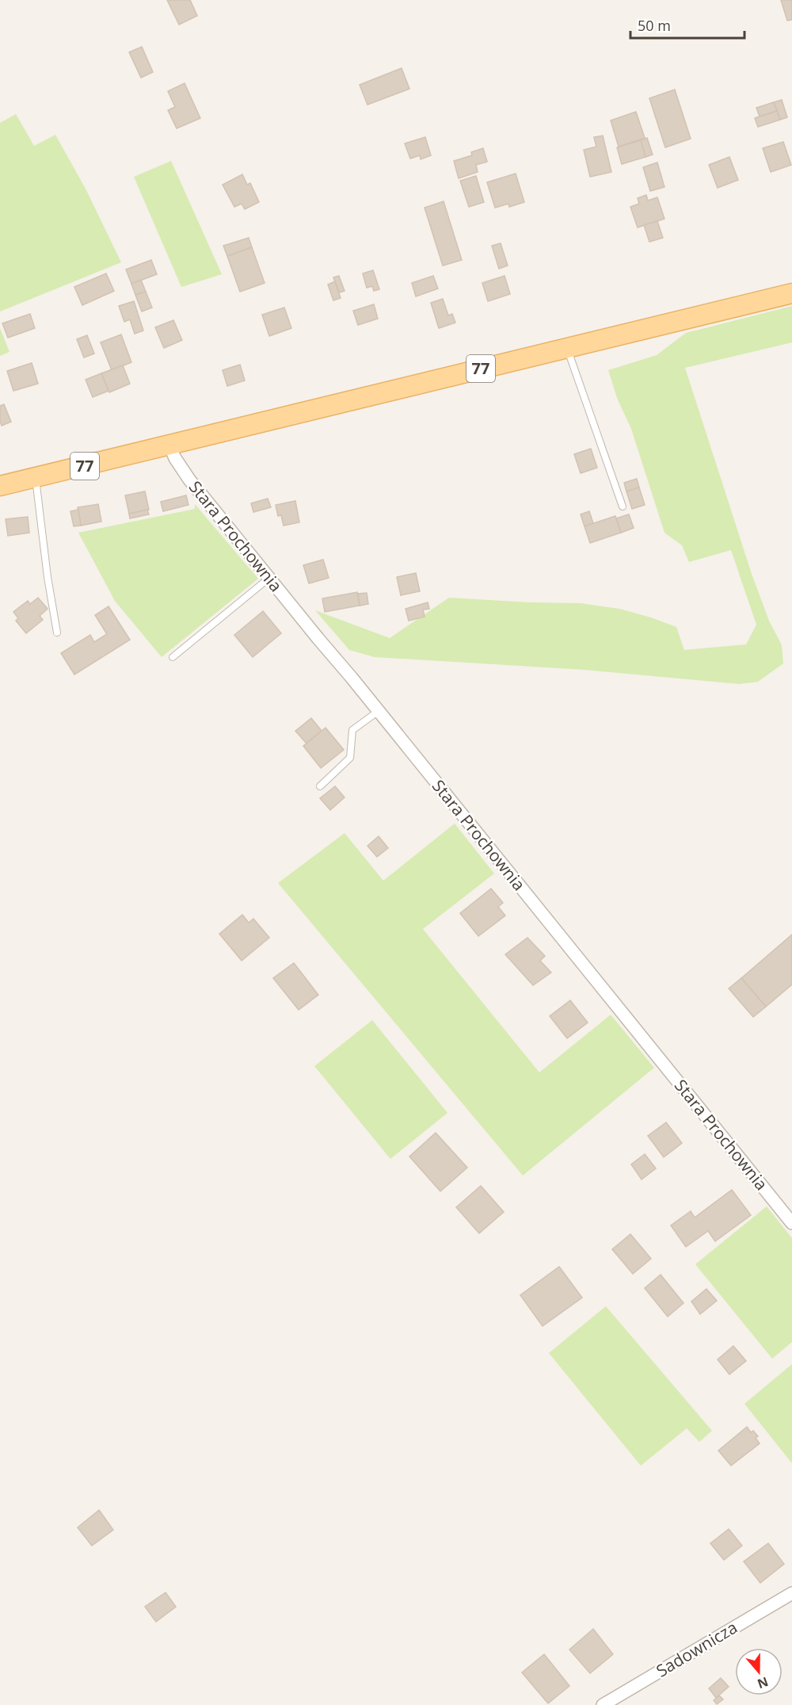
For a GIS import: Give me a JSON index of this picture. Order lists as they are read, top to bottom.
{
  "streets": {
    "main road": ["77"],
    "street": ["Stara Prochownia", "Sadownicza"]
  },
  "crossings": [
    ["77", "Stara Prochownia"]
  ],
  "scale_bar": "50 m",
  "north": "bottom"
}
